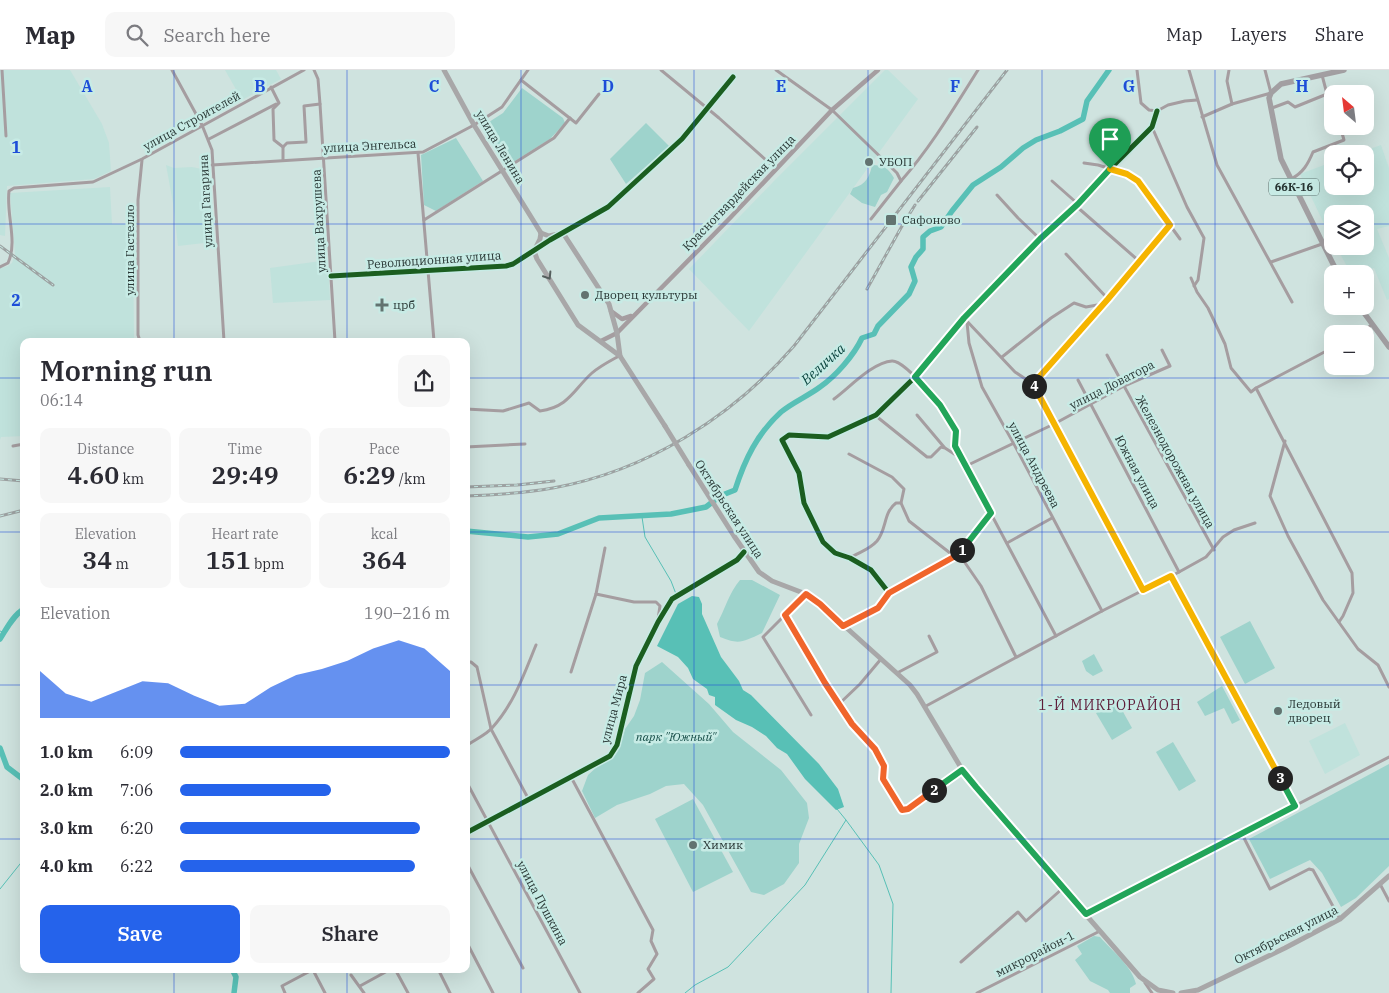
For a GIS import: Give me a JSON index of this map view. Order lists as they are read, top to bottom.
{
  "streets": {
    "main road": ["улица Ленина", "66К-16", "Октябрьская улица"],
    "street": [
      "улица Строителей",
      "улица Энгельса",
      "Красногвардейская улица",
      "улица Гагарина",
      "улица Вахрушева",
      "улица Гастелло",
      "Революционная улица",
      "улица Доватора",
      "Железнодорожная улица",
      "улица Андреева",
      "Южная улица",
      "улица Мира",
      "улица Пушкина",
      "микрорайон-1"
    ]
  },
  "crossings": [
    ["улица Строителей", "улица Гагарина"],
    ["улица Строителей", "улица Гастелло"],
    ["улица Энгельса", "улица Ленина"],
    ["улица Энгельса", "улица Гагарина"],
    ["улица Энгельса", "улица Вахрушева"],
    ["Красногвардейская улица", "Октябрьская улица"],
    ["улица Вахрушева", "Революционная улица"],
    ["Революционная улица", "Октябрьская улица"],
    ["улица Доватора", "Железнодорожная улица"],
    ["улица Доватора", "улица Андреева"],
    ["улица Доватора", "Южная улица"],
    ["Октябрьская улица", "улица Мира"],
    ["Октябрьская улица", "микрорайон-1"],
    ["улица Мира", "улица Пушкина"]
  ],
  "districts": ["1-Й МИКРОРАЙОН"],
  "water": ["Величка"],
  "parks": ["парк \"Южный\""],
  "places": {
    "other": [
      "УБОП",
      "Дворец культуры",
      "Ледовый дворец",
      "Химик"
    ],
    "transit": ["Сафоново"],
    "health": ["црб"]
  },
  "north": "top left",
  "page": {
    "header": "Map",
    "search": "Search here",
    "nav": ["Map", "Layers", "Share"],
    "map_buttons": ["+", "−"],
    "heading": ["Morning run", "06:14"],
    "pins": [
      "4",
      "1",
      "3",
      "2"
    ],
    "stats": [
      ["Distance", "4.60 km"],
      ["Time", "29:49"],
      ["Pace", "6:29 /km"],
      ["Elevation", "34 m"],
      ["Heart rate", "151 bpm"],
      ["kcal", "364"]
    ],
    "chart": ["Elevation", "190–216 m"],
    "list": [
      {
        "name": "1.0 km",
        "note": "6:09"
      },
      {
        "name": "2.0 km",
        "note": "7:06"
      },
      {
        "name": "3.0 km",
        "note": "6:20"
      },
      {
        "name": "4.0 km",
        "note": "6:22"
      }
    ],
    "buttons": ["Save", "Share"]
  },
  "grid": {
    "columns": [
      "A",
      "B",
      "C",
      "D",
      "E",
      "F",
      "G",
      "H"
    ],
    "rows": ["1", "2"]
  }
}
